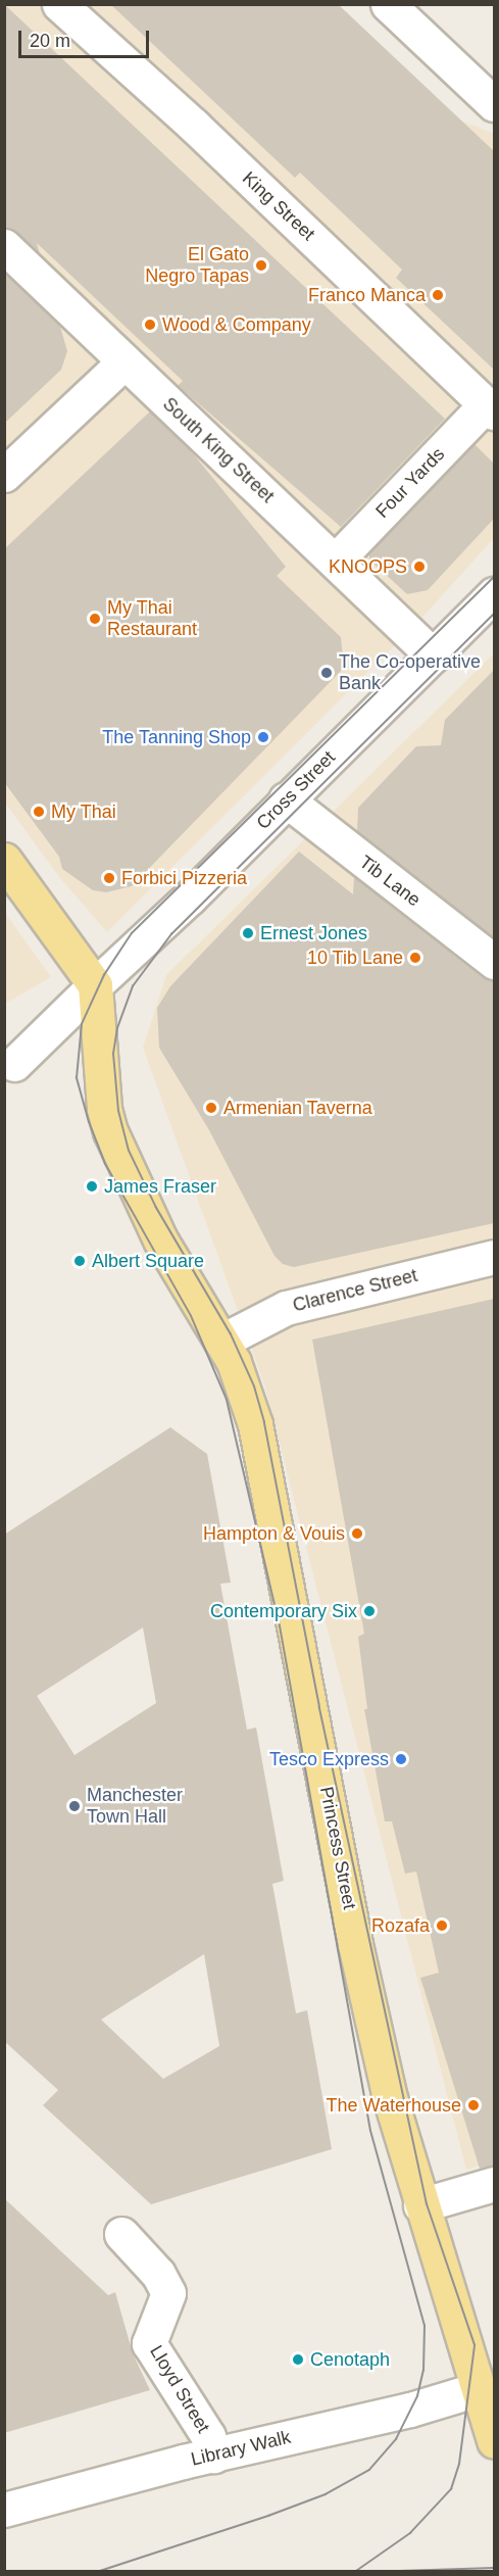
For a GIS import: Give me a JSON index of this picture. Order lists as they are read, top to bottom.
{
  "streets": {
    "main road": ["Princess Street"],
    "street": [
      "King Street",
      "South King Street",
      "Four Yards",
      "Cross Street",
      "Tib Lane",
      "Clarence Street",
      "Lloyd Street",
      "Library Walk"
    ]
  },
  "crossings": [
    ["King Street", "Four Yards"],
    ["South King Street", "Four Yards"],
    ["South King Street", "Cross Street"],
    ["Cross Street", "Tib Lane"],
    ["Cross Street", "Princess Street"],
    ["Clarence Street", "Princess Street"],
    ["Princess Street", "Library Walk"],
    ["Lloyd Street", "Library Walk"]
  ],
  "places": [
    "El Gato Negro Tapas",
    "Franco Manca",
    "Wood & Company",
    "KNOOPS",
    "My Thai Restaurant",
    "The Co-operative Bank",
    "The Tanning Shop",
    "My Thai",
    "Forbici Pizzeria",
    "Ernest Jones",
    "10 Tib Lane",
    "Armenian Taverna",
    "James Fraser",
    "Albert Square",
    "Hampton & Vouis",
    "Contemporary Six",
    "Tesco Express",
    "Manchester Town Hall",
    "Rozafa",
    "The Waterhouse",
    "Cenotaph"
  ],
  "scale_bar": "20 m"
}
